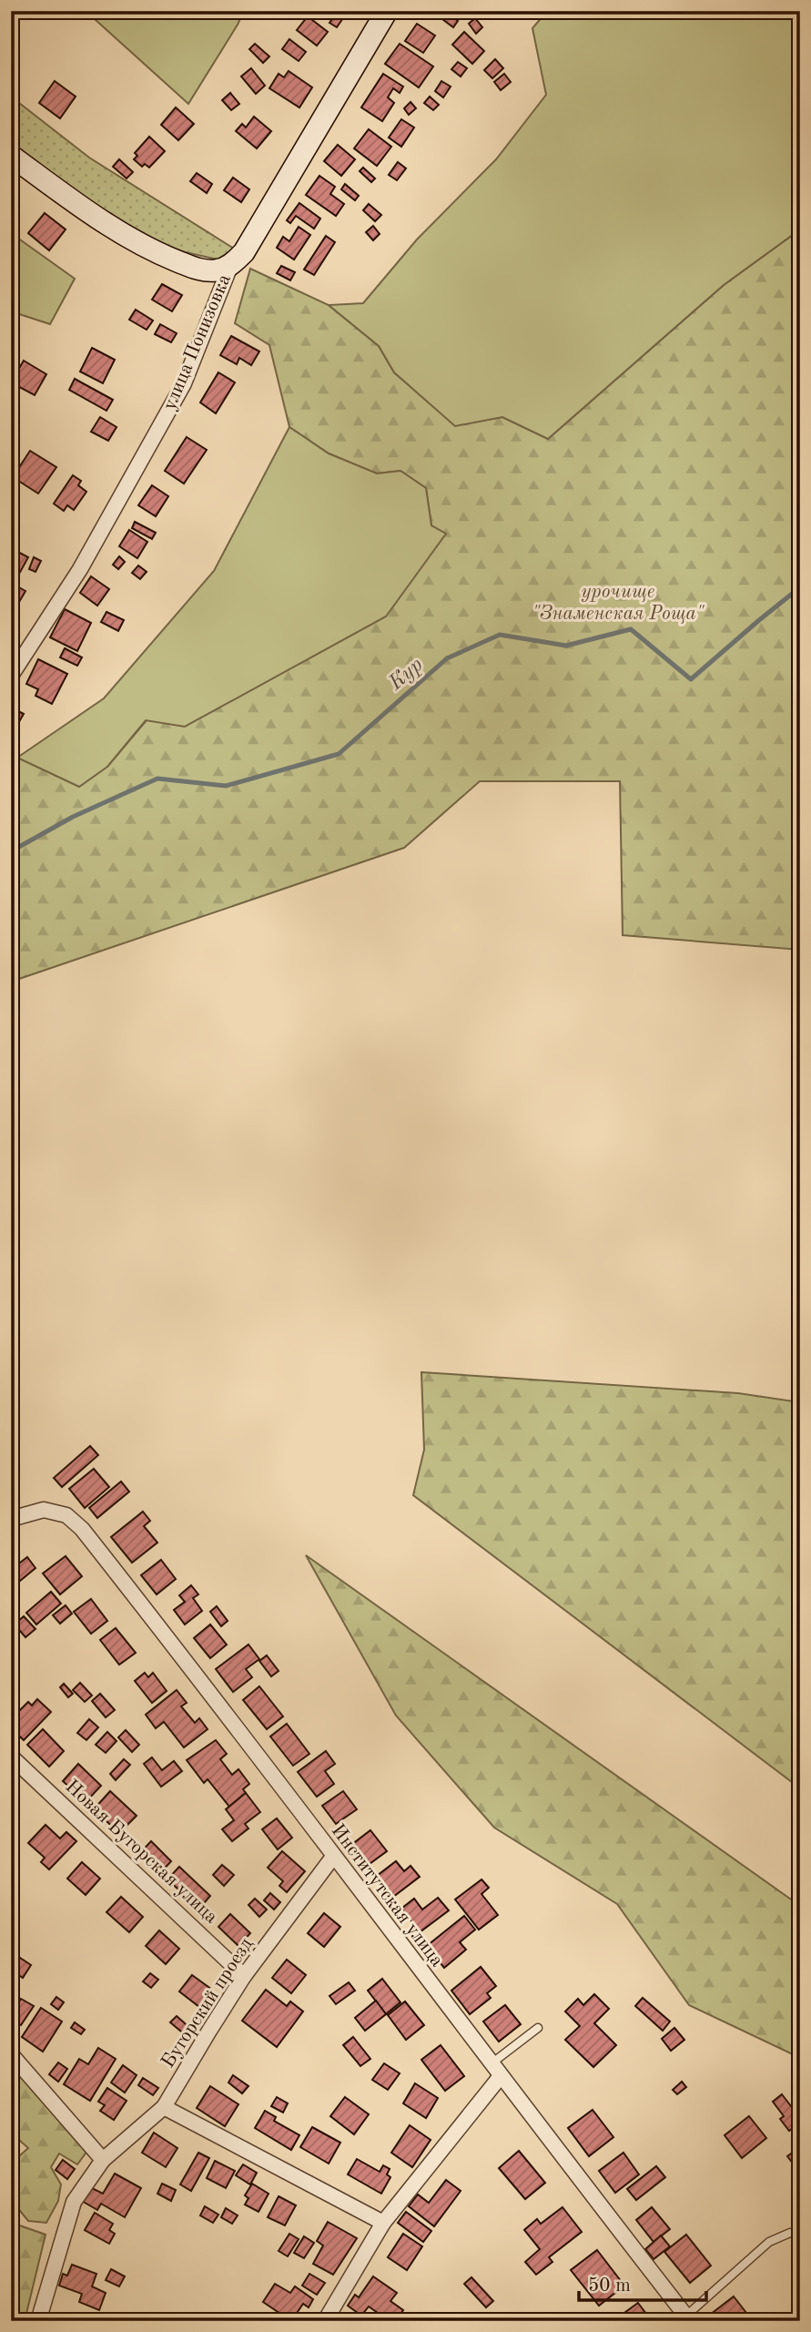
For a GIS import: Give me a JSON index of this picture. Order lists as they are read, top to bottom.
{
  "streets": {
    "main road": ["улица Понизовка"],
    "street": ["Новая Бугорская улица", "Институтская улица", "Бугорский проезд"]
  },
  "crossings": [
    ["Новая Бугорская улица", "Бугорский проезд"],
    ["Институтская улица", "Бугорский проезд"]
  ],
  "water": ["Кур"],
  "parks": ["урочище \"Знаменская Роща\""],
  "scale_bar": "50 m"
}
